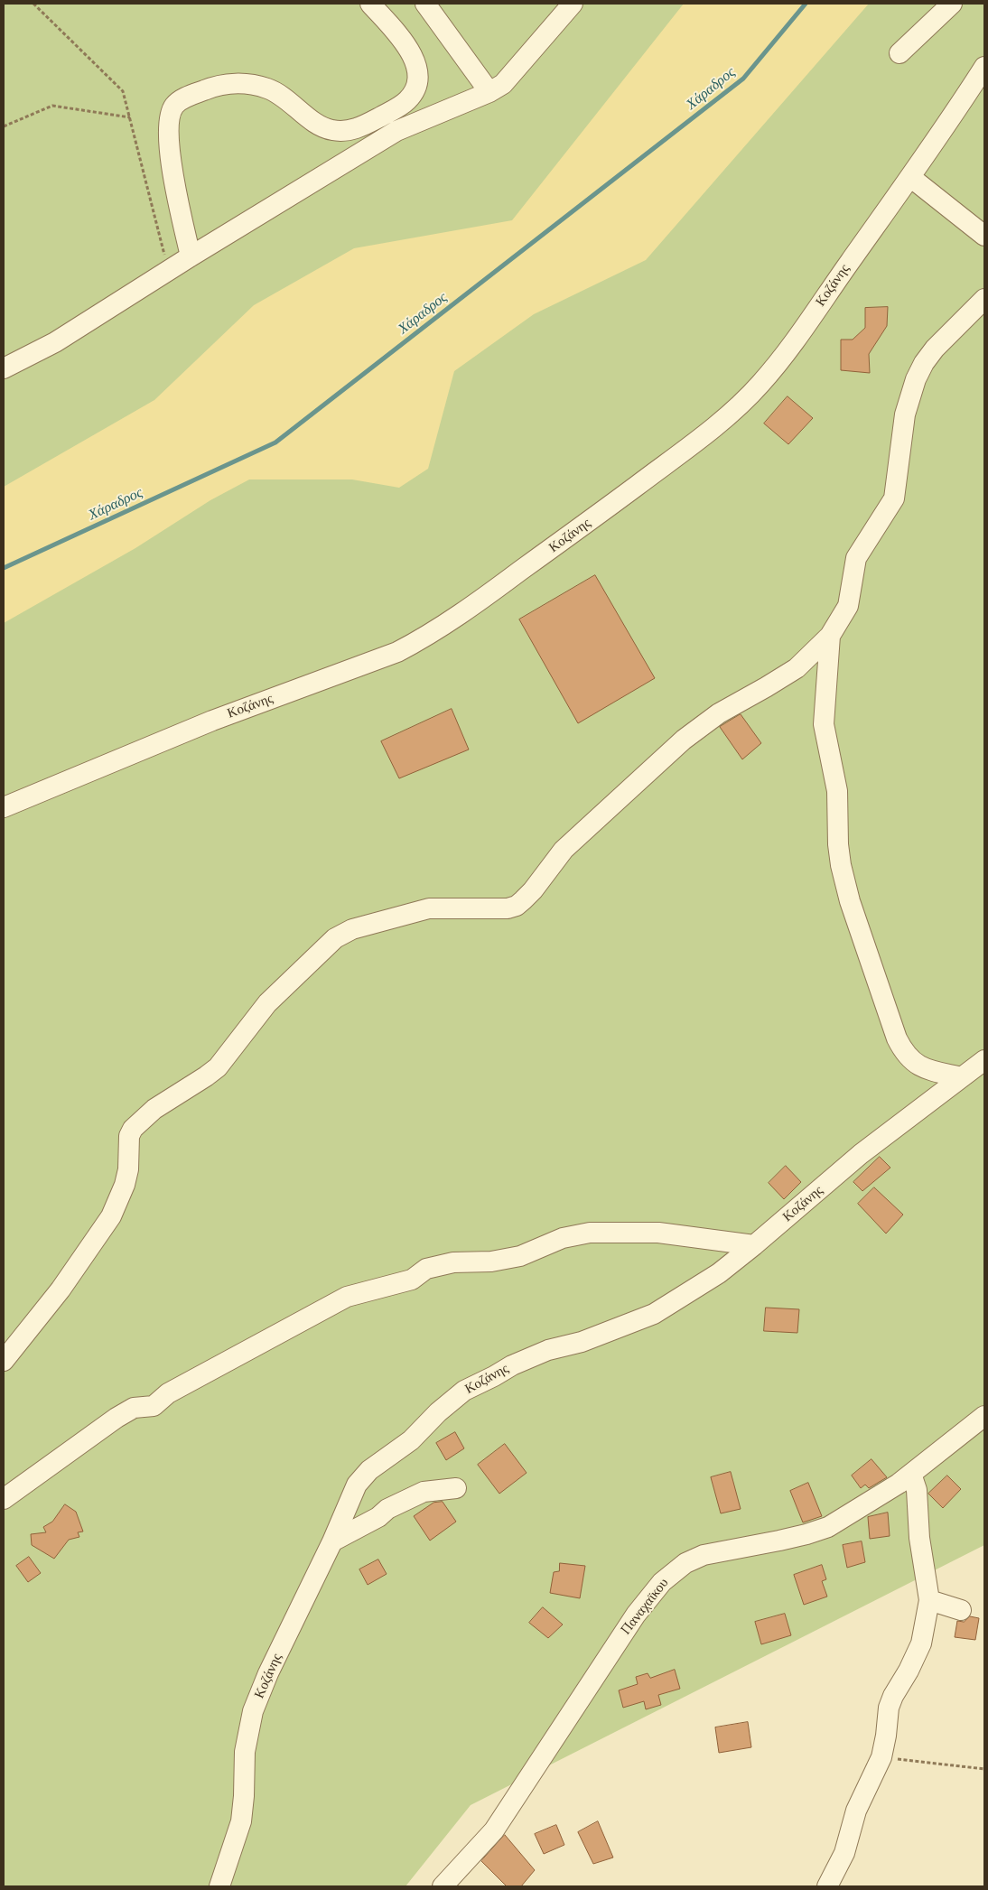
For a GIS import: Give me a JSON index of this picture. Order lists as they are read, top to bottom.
{
  "streets": {
    "street": ["Κοζάνης", "Παναχαϊκου"]
  },
  "water": ["Χάραδρος"]
}
